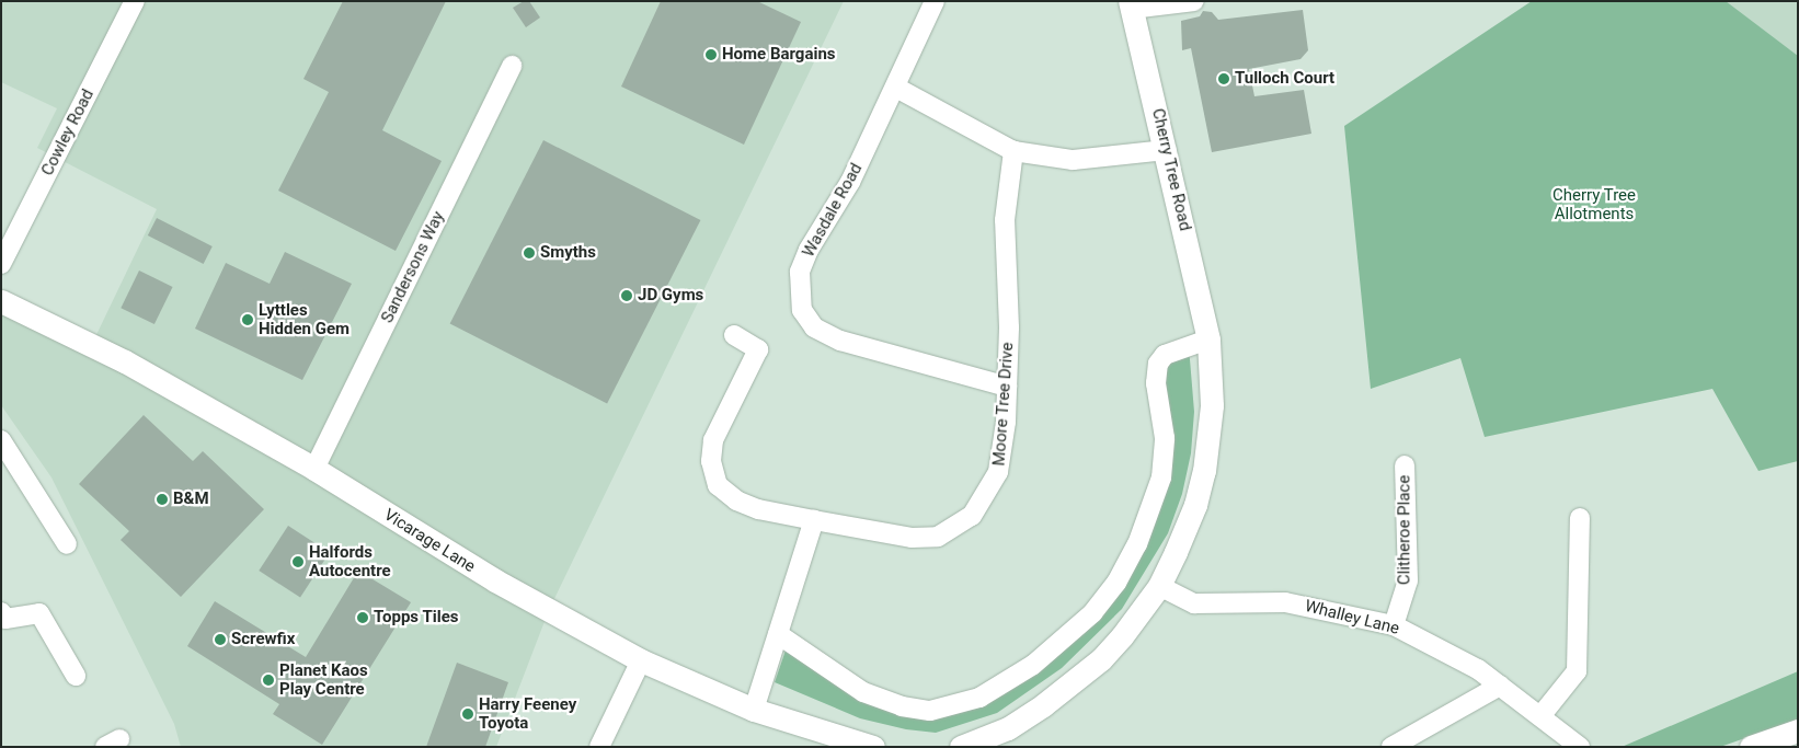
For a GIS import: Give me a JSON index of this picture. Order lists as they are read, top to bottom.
{
  "streets": {
    "street": [
      "Cowley Road",
      "Cherry Tree Road",
      "Wasdale Road",
      "Sandersons Way",
      "Moore Tree Drive",
      "Clitheroe Place",
      "Vicarage Lane",
      "Whalley Lane"
    ]
  },
  "crossings": [
    ["Cherry Tree Road", "Whalley Lane"],
    ["Wasdale Road", "Moore Tree Drive"],
    ["Sandersons Way", "Vicarage Lane"],
    ["Clitheroe Place", "Whalley Lane"]
  ],
  "parks": ["Cherry Tree Allotments"],
  "places": [
    "Home Bargains",
    "Tulloch Court",
    "Smyths",
    "JD Gyms",
    "Lyttles Hidden Gem",
    "B&M",
    "Halfords Autocentre",
    "Topps Tiles",
    "Screwfix",
    "Planet Kaos Play Centre",
    "Harry Feeney Toyota"
  ]
}
